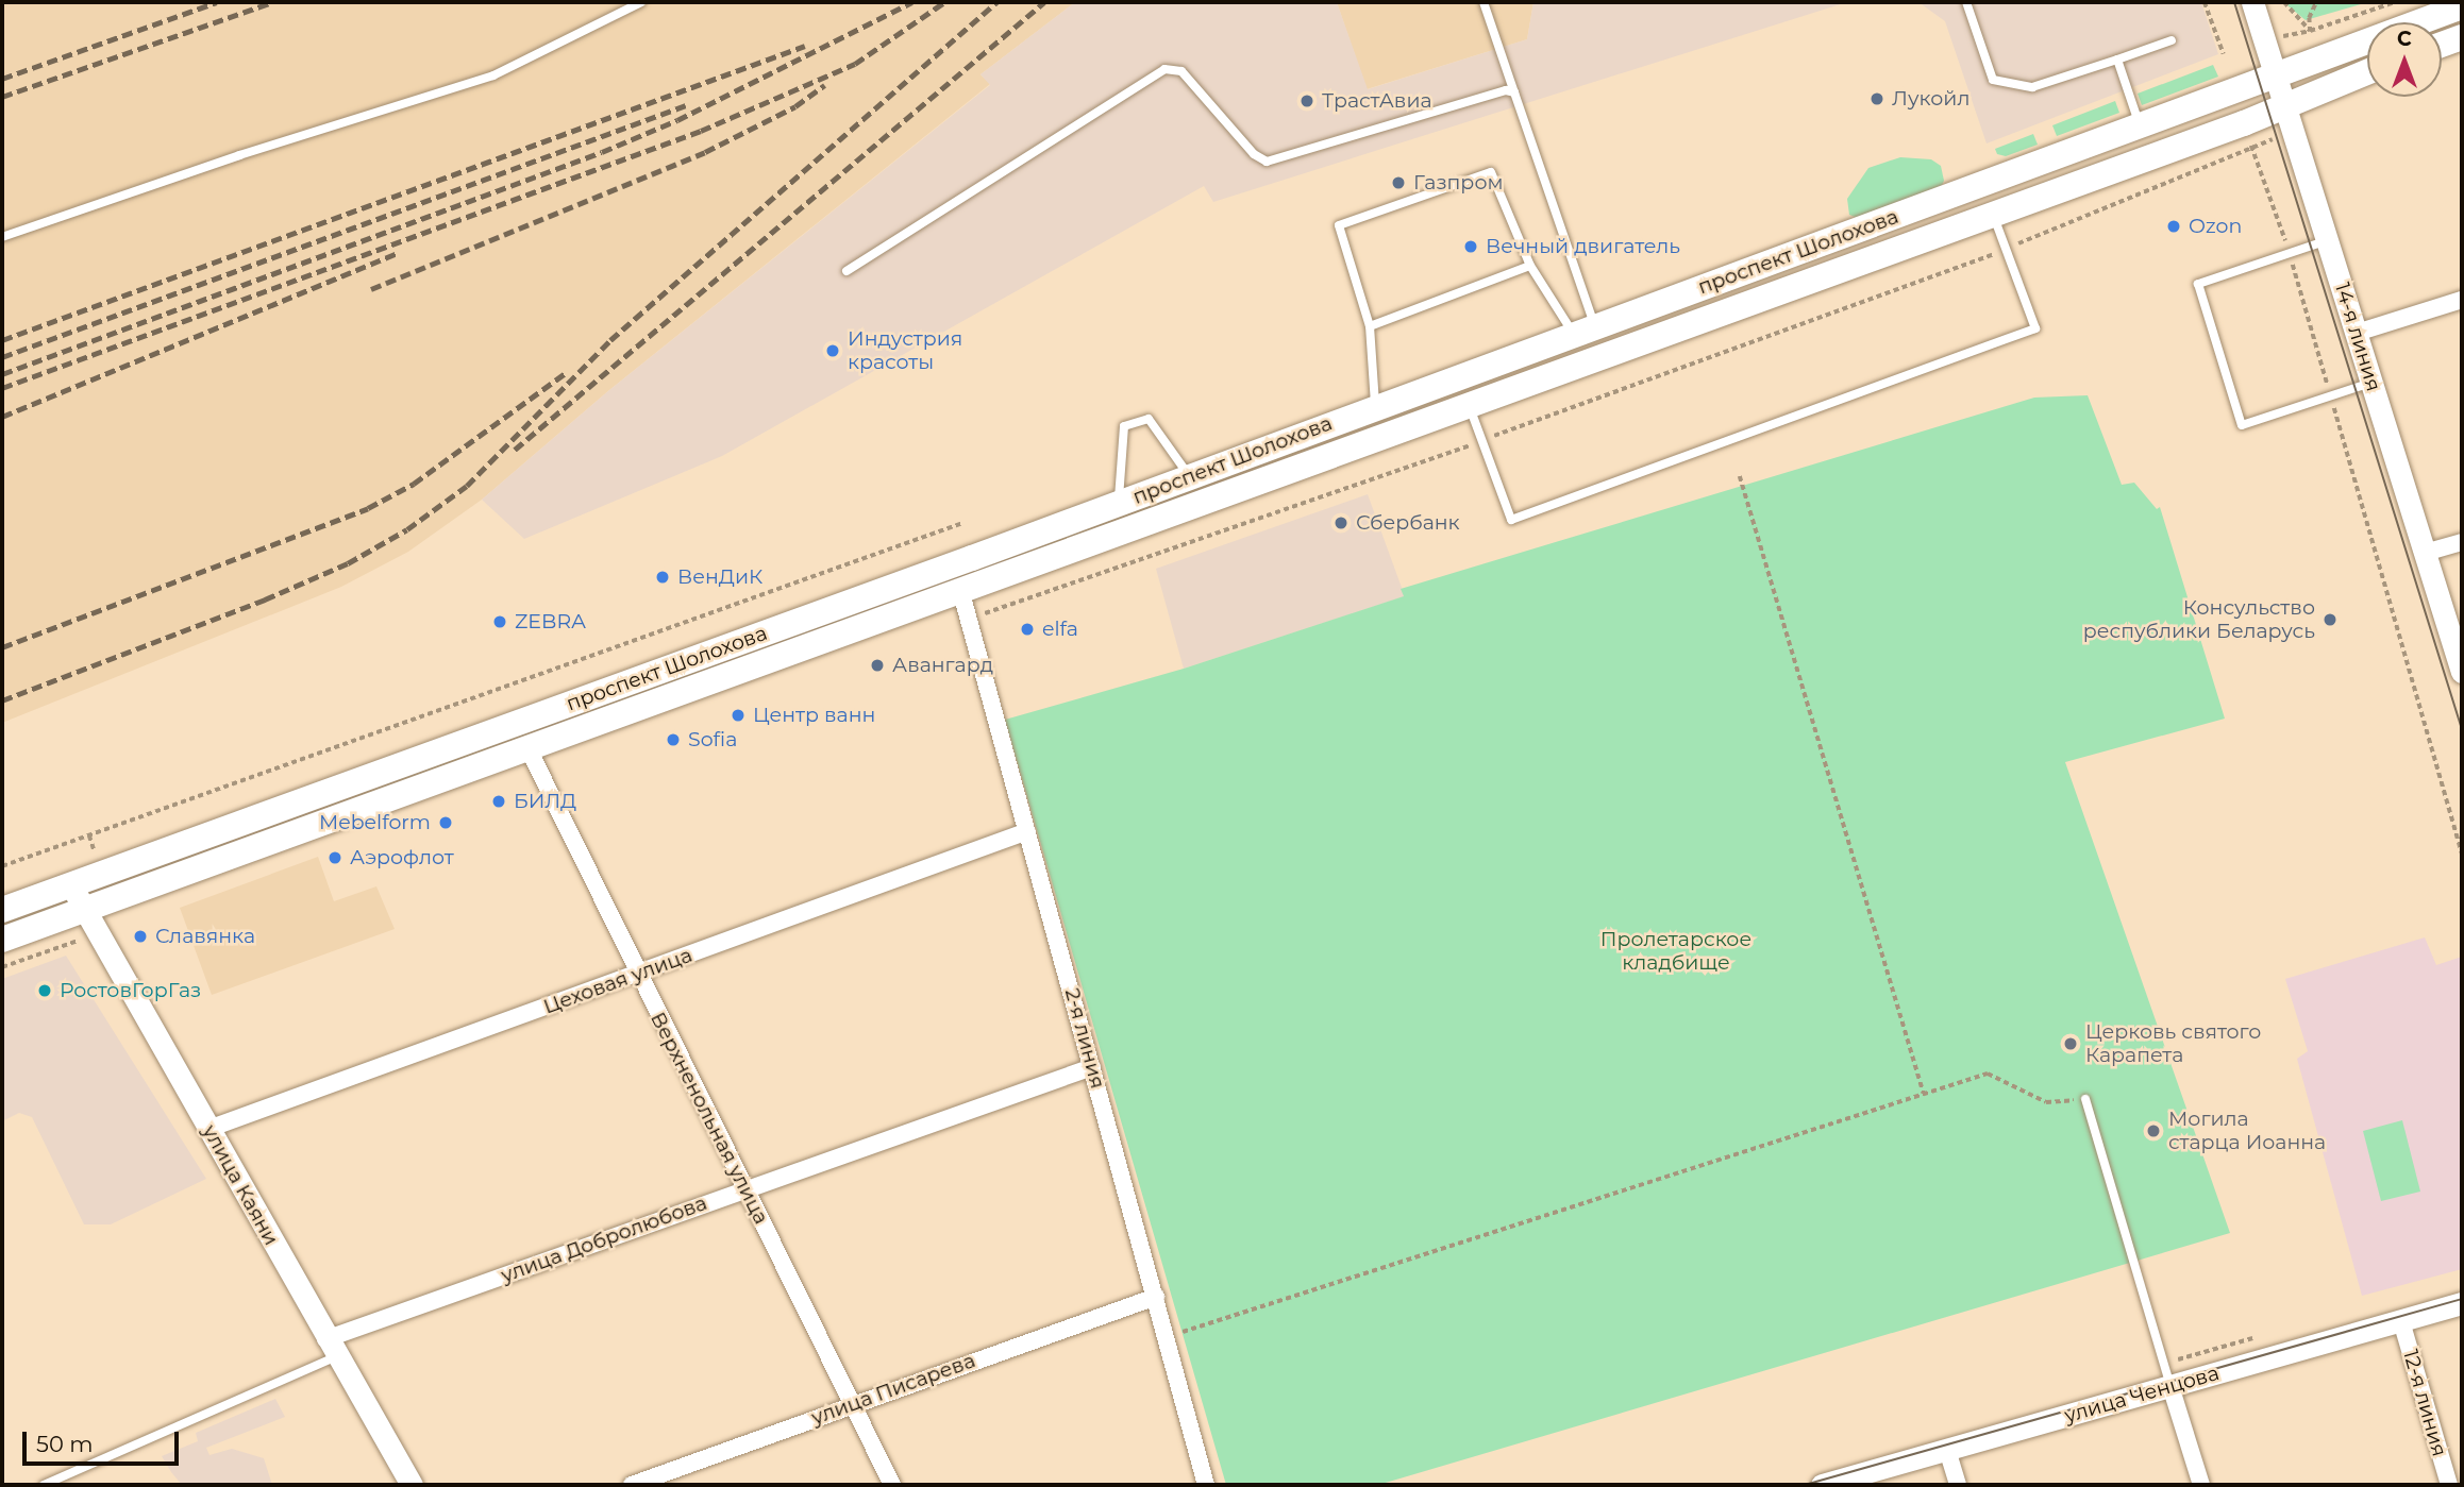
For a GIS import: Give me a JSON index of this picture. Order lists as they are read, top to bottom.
{
  "streets": {
    "main road": ["проспект Шолохова"],
    "street": [
      "14-я линия",
      "Цеховая улица",
      "2-я линия",
      "Верхненольная улица",
      "улица Каяни",
      "улица Добролюбова",
      "улица Писарева",
      "улица Ченцова",
      "12-я линия"
    ]
  },
  "crossings": [
    ["проспект Шолохова", "14-я линия"],
    ["проспект Шолохова", "2-я линия"],
    ["проспект Шолохова", "Верхненольная улица"],
    ["проспект Шолохова", "улица Каяни"],
    ["Цеховая улица", "2-я линия"],
    ["Цеховая улица", "Верхненольная улица"],
    ["Цеховая улица", "улица Каяни"],
    ["2-я линия", "улица Добролюбова"],
    ["2-я линия", "улица Писарева"],
    ["Верхненольная улица", "улица Добролюбова"],
    ["Верхненольная улица", "улица Писарева"],
    ["улица Каяни", "улица Добролюбова"],
    ["улица Ченцова", "12-я линия"]
  ],
  "parks": ["Пролетарское кладбище"],
  "places": [
    "Лукойл",
    "ТрастАвиа",
    "Газпром",
    "Ozon",
    "Вечный двигатель",
    "Индустрия красоты",
    "Сбербанк",
    "ВенДиК",
    "Консульство республики Беларусь",
    "ZEBRA",
    "elfa",
    "Авангард",
    "Центр ванн",
    "Sofia",
    "БИЛД",
    "Mebelform",
    "Аэрофлот",
    "Славянка",
    "РостовГорГаз",
    "Церковь святого Карапета",
    "Могила старца Иоанна"
  ],
  "scale_bar": "50 m",
  "north": "top"
}
